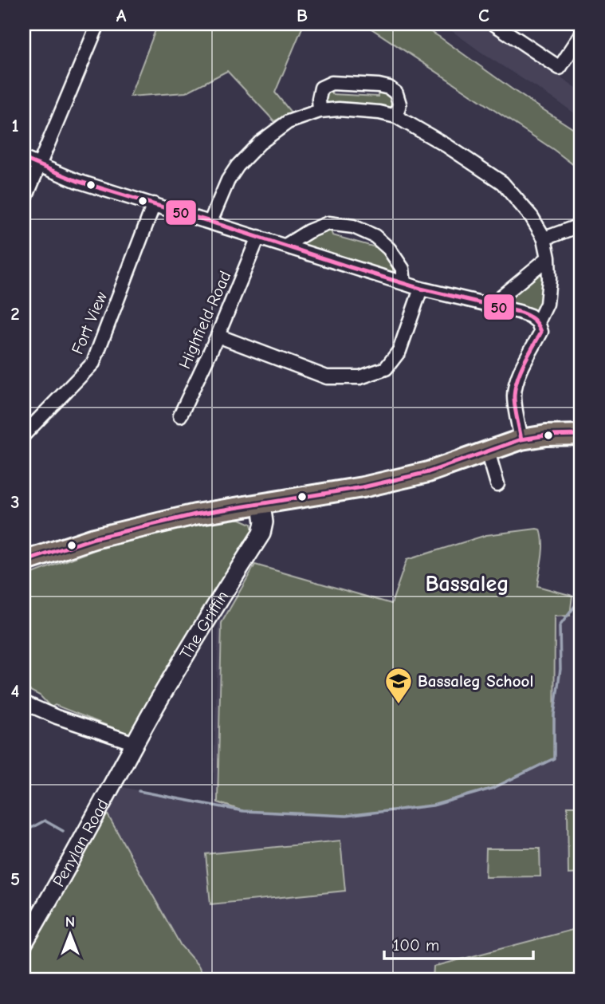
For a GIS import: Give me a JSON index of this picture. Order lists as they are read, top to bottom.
{
  "streets": {
    "street": [
      "Highfield Road",
      "Fort View",
      "The Griffin",
      "Penylan Road"
    ]
  },
  "crossings": [
    ["The Griffin", "Penylan Road"]
  ],
  "districts": ["Bassaleg"],
  "places": {
    "school or university": ["Bassaleg School"]
  },
  "lines": ["transit line 50"],
  "scale_bar": "100 m",
  "north": "top",
  "grid": {
    "columns": ["A", "B", "C"],
    "rows": [
      "1",
      "2",
      "3",
      "4",
      "5"
    ]
  }
}
